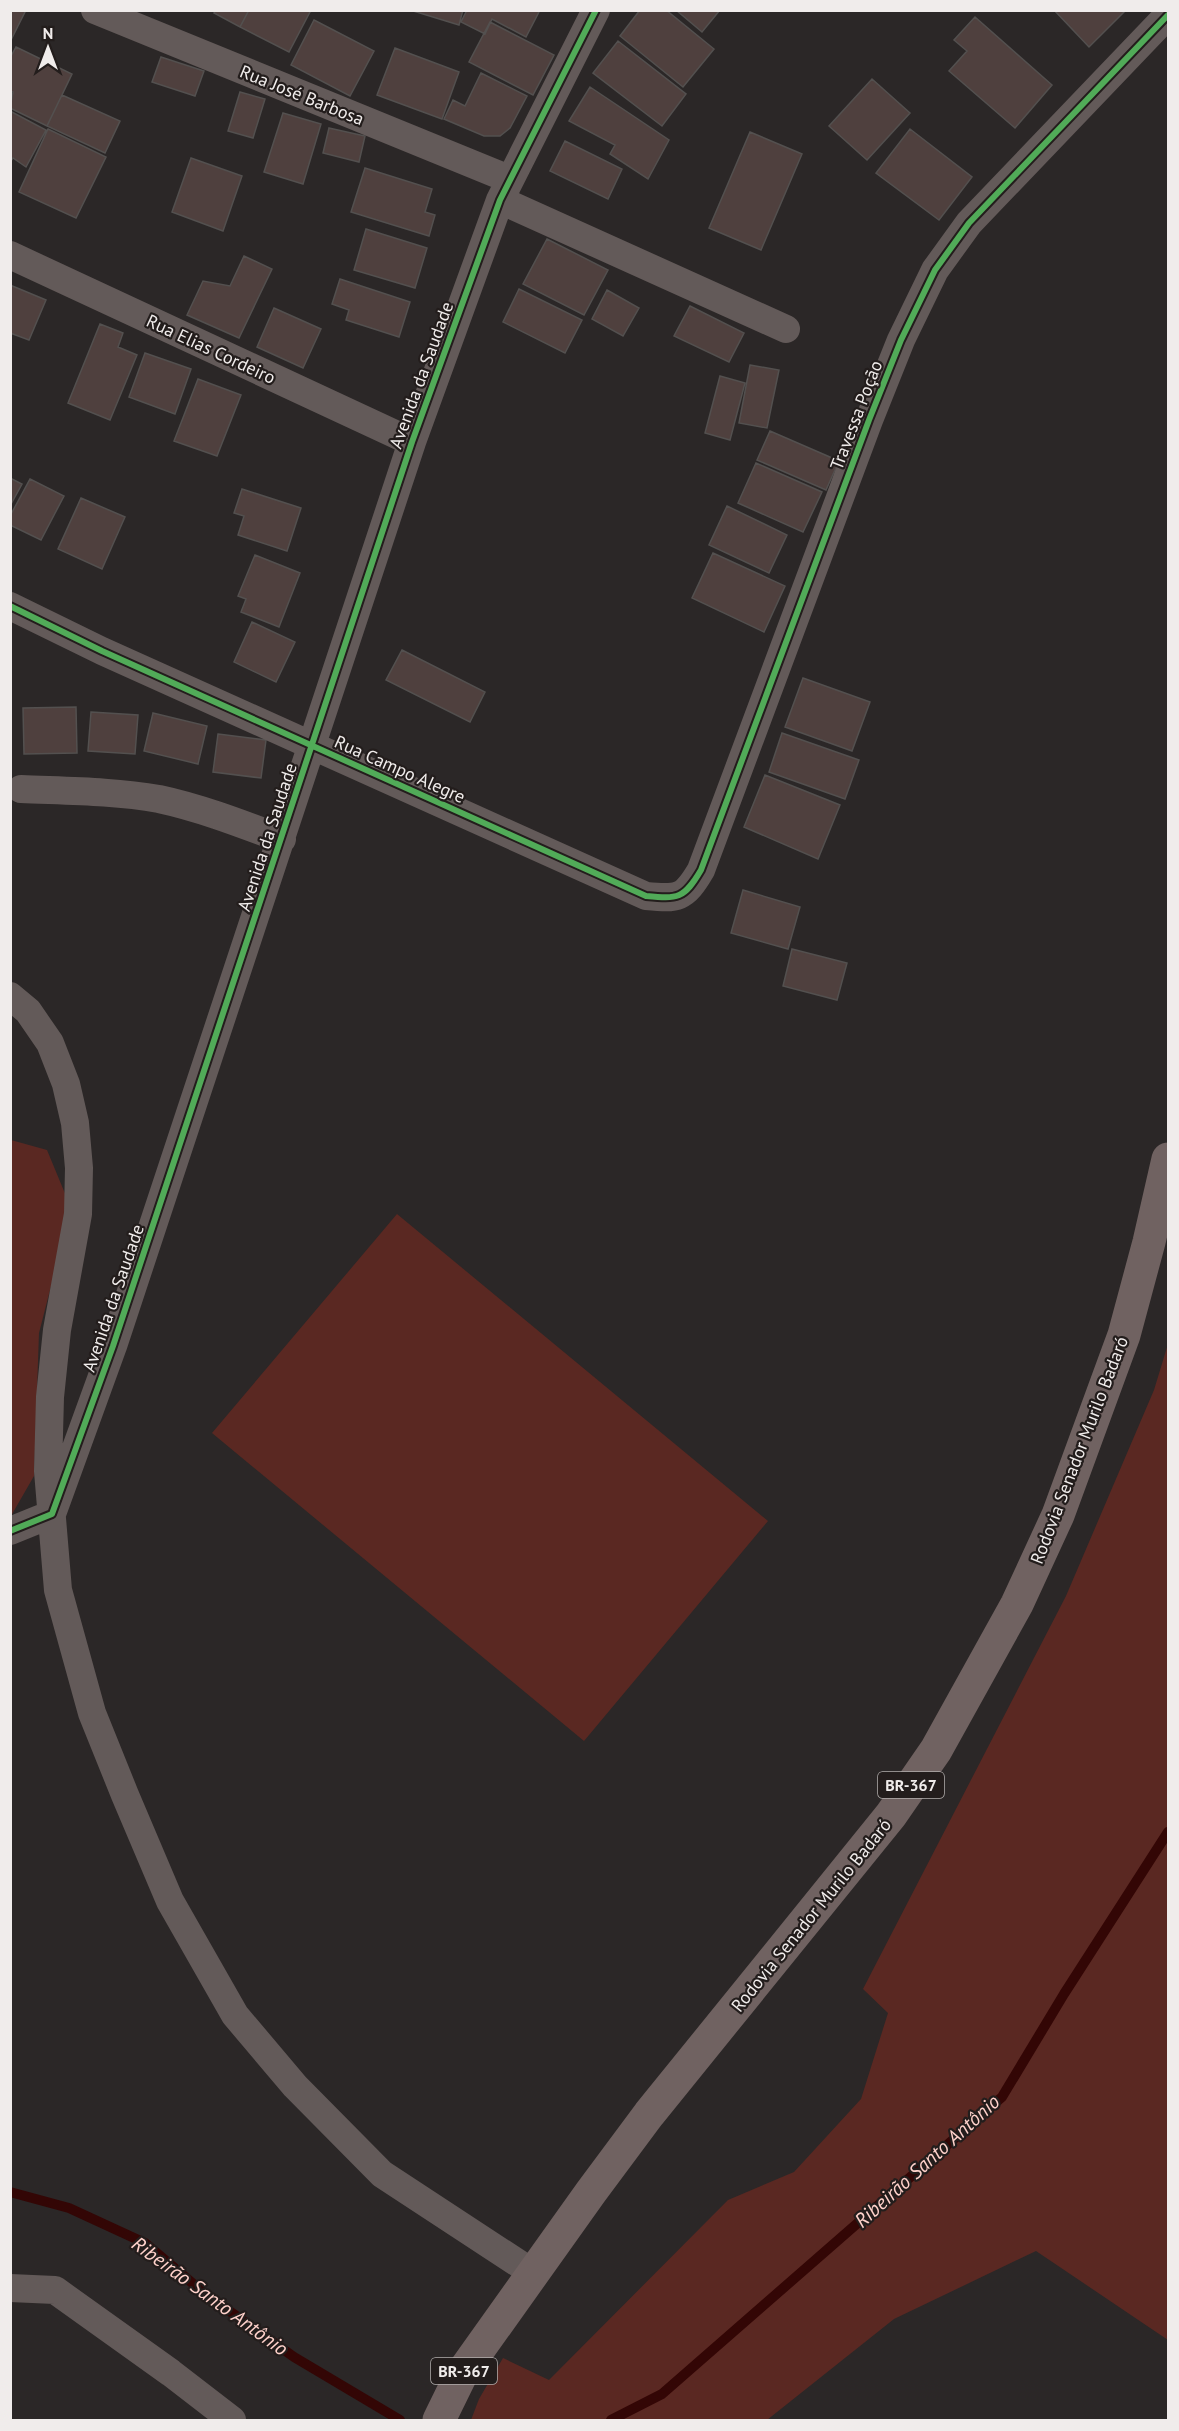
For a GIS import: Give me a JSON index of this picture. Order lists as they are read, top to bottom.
{
  "streets": {
    "main road": ["Rodovia Senador Murilo Badaró", "BR-367"],
    "street": [
      "Rua José Barbosa",
      "Rua Elias Cordeiro",
      "Avenida da Saudade",
      "Travessa Poção",
      "Rua Campo Alegre"
    ]
  },
  "crossings": [
    ["Rua José Barbosa", "Avenida da Saudade"],
    ["Rua Elias Cordeiro", "Avenida da Saudade"],
    ["Avenida da Saudade", "Rua Campo Alegre"],
    ["Travessa Poção", "Rua Campo Alegre"]
  ],
  "water": ["Ribeirão Santo Antônio"],
  "north": "top"
}
